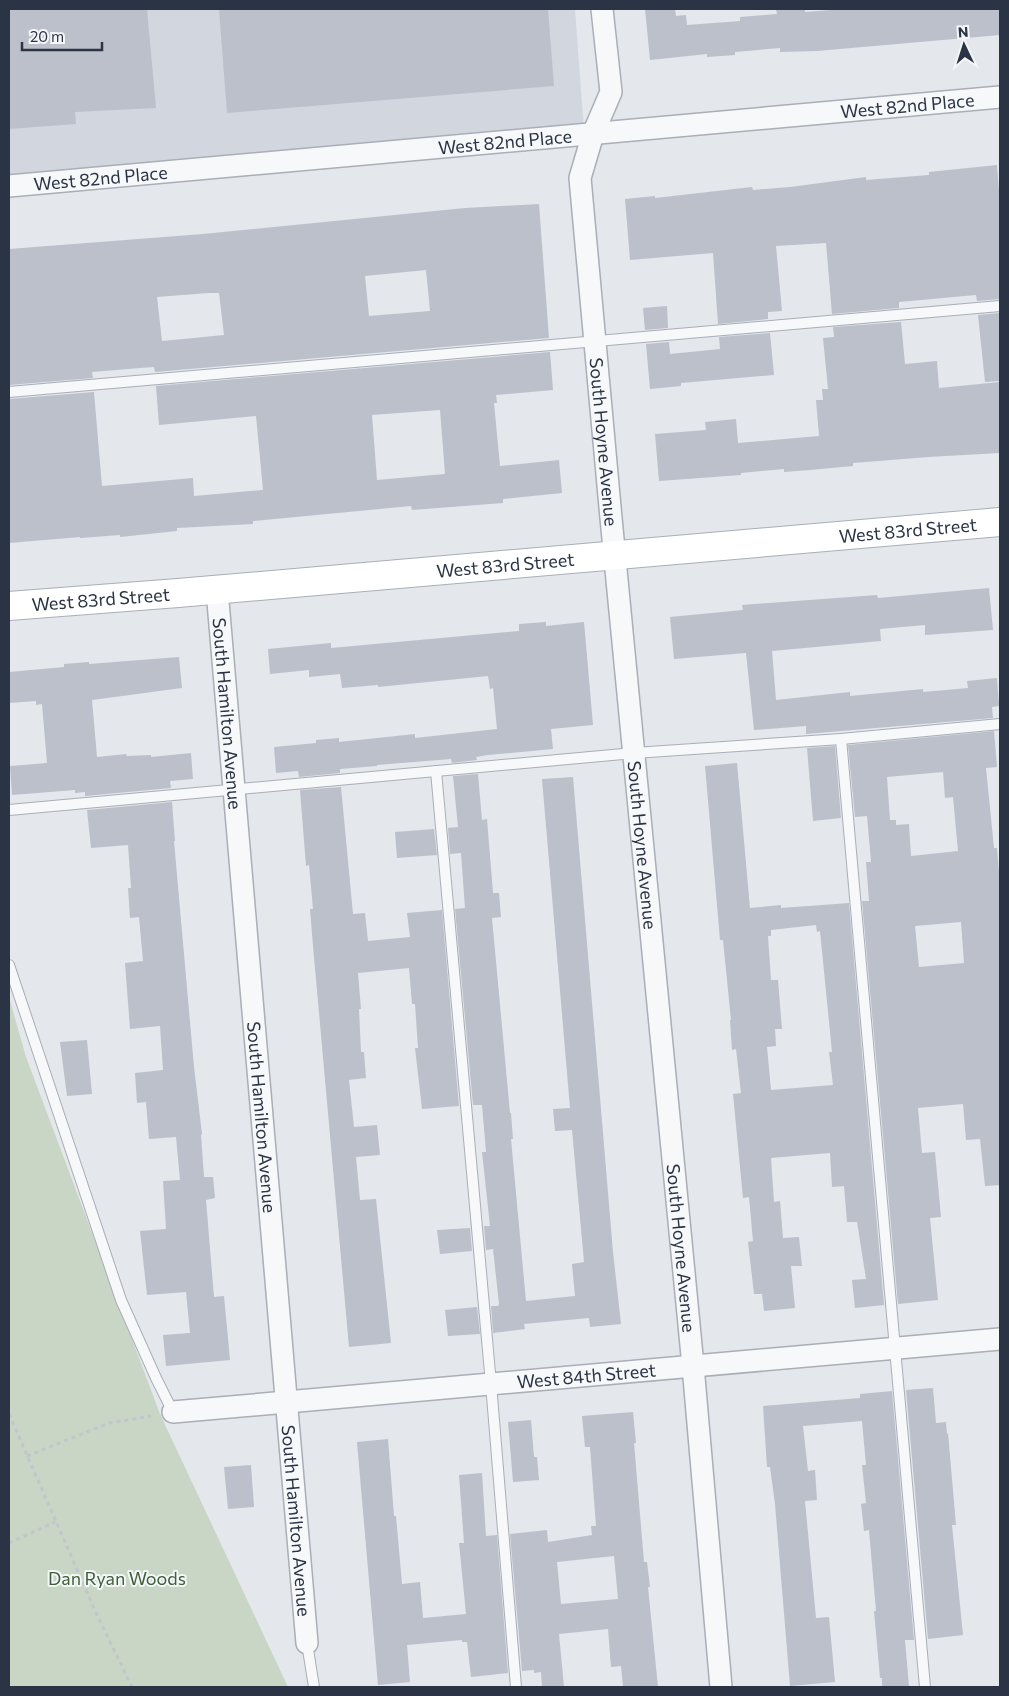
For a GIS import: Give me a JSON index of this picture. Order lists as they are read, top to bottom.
{
  "streets": {
    "street": [
      "West 82nd Place",
      "South Hoyne Avenue",
      "West 83rd Street",
      "South Hamilton Avenue",
      "West 84th Street"
    ]
  },
  "crossings": [
    ["West 82nd Place", "South Hoyne Avenue"],
    ["South Hoyne Avenue", "West 83rd Street"],
    ["South Hoyne Avenue", "West 84th Street"],
    ["West 83rd Street", "South Hamilton Avenue"],
    ["South Hamilton Avenue", "West 84th Street"]
  ],
  "parks": ["Dan Ryan Woods"],
  "scale_bar": "20 m",
  "north": "top"
}
